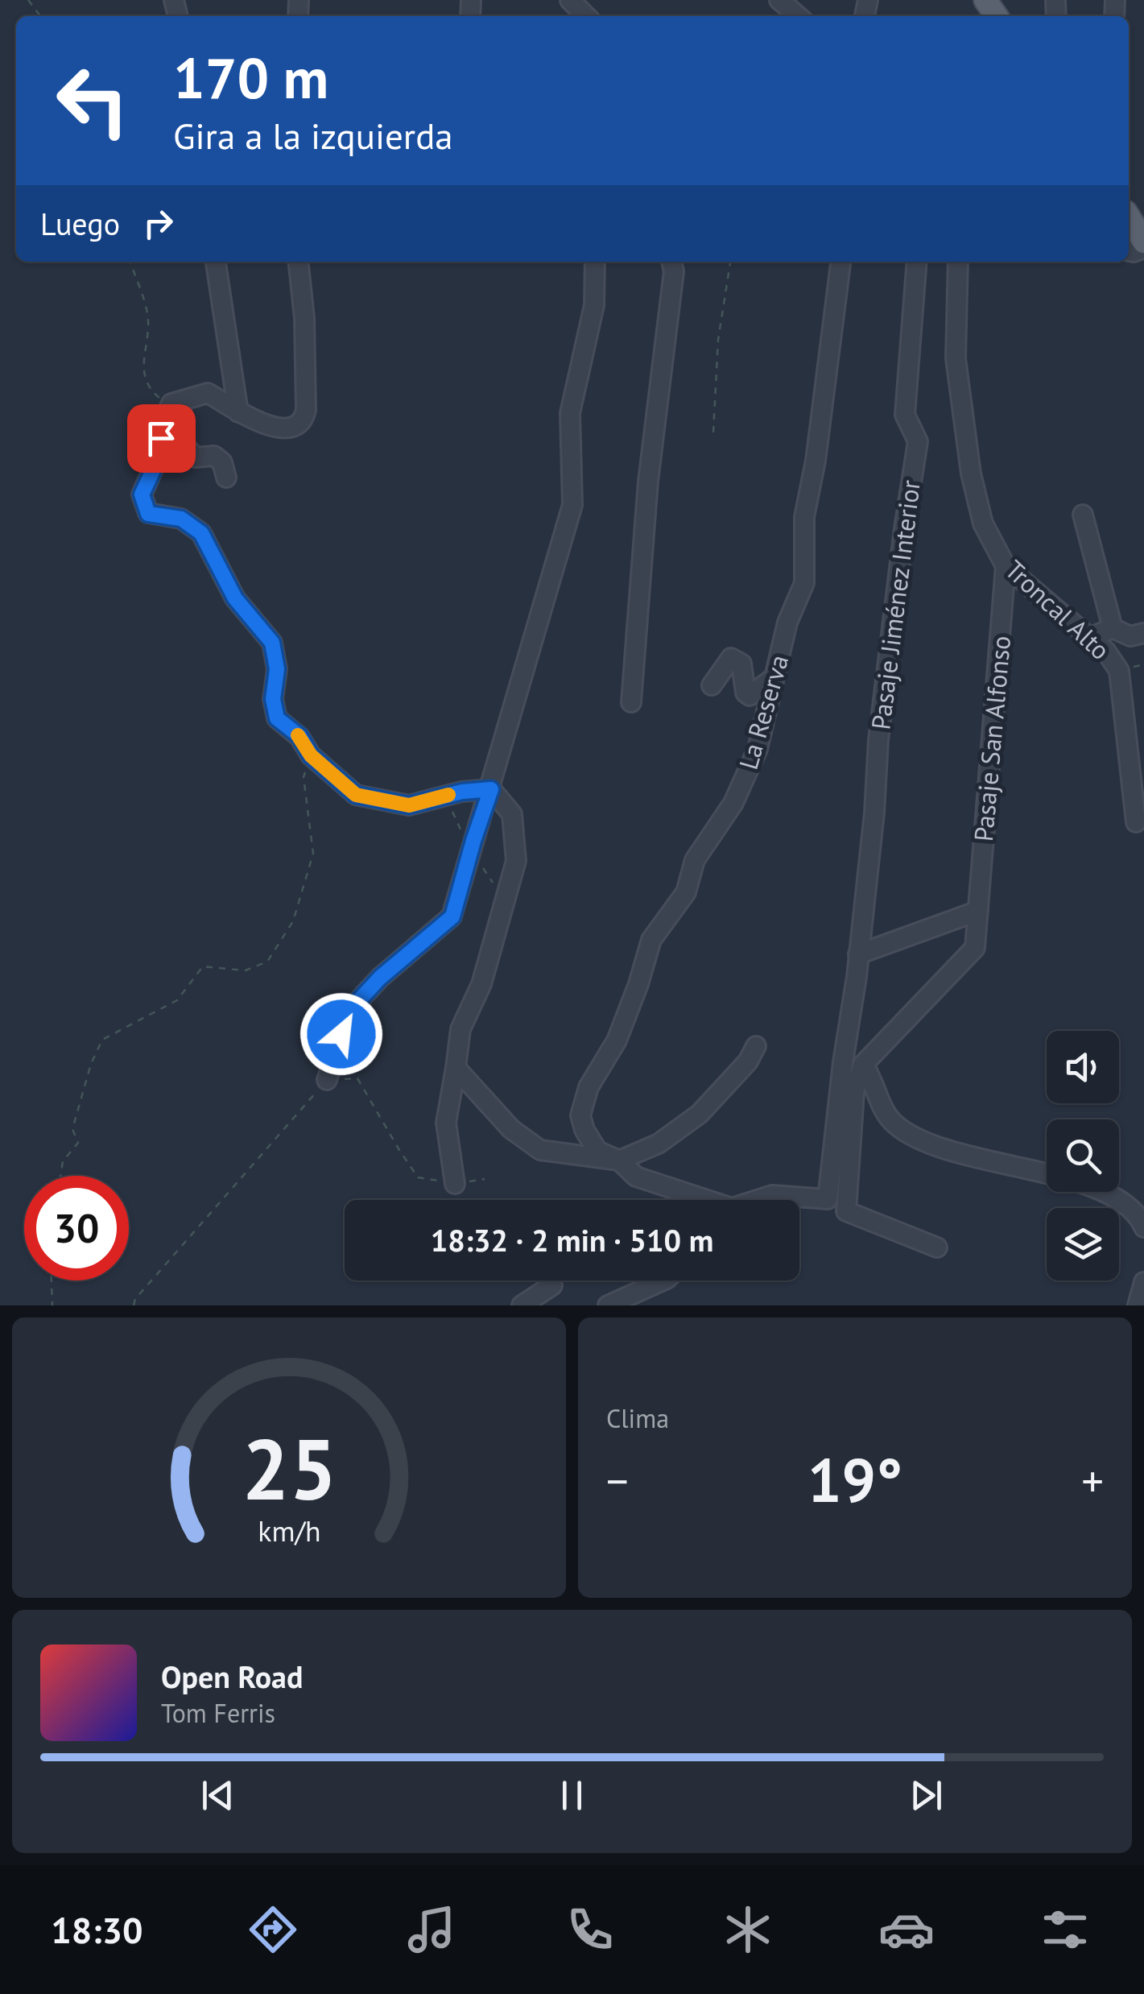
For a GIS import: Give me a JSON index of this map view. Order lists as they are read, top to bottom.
{
  "streets": {
    "street": [
      "Pasaje Jiménez Interior",
      "Troncal Alto",
      "La Reserva",
      "Pasaje San Alfonso"
    ]
  },
  "crossings": [
    ["Troncal Alto", "Pasaje San Alfonso"]
  ],
  "page": {
    "turn": ["170 m", "Gira a la izquierda"],
    "then": "Luego",
    "limit": "30",
    "trip": "18:32 · 2 min · 510 m",
    "tile": "Clima",
    "heat": ["−", "19°", "+"],
    "song": ["Open Road", "Tom Ferris"],
    "tabs": "18:30",
    "gauge": ["25", "km/h"]
  }
}
